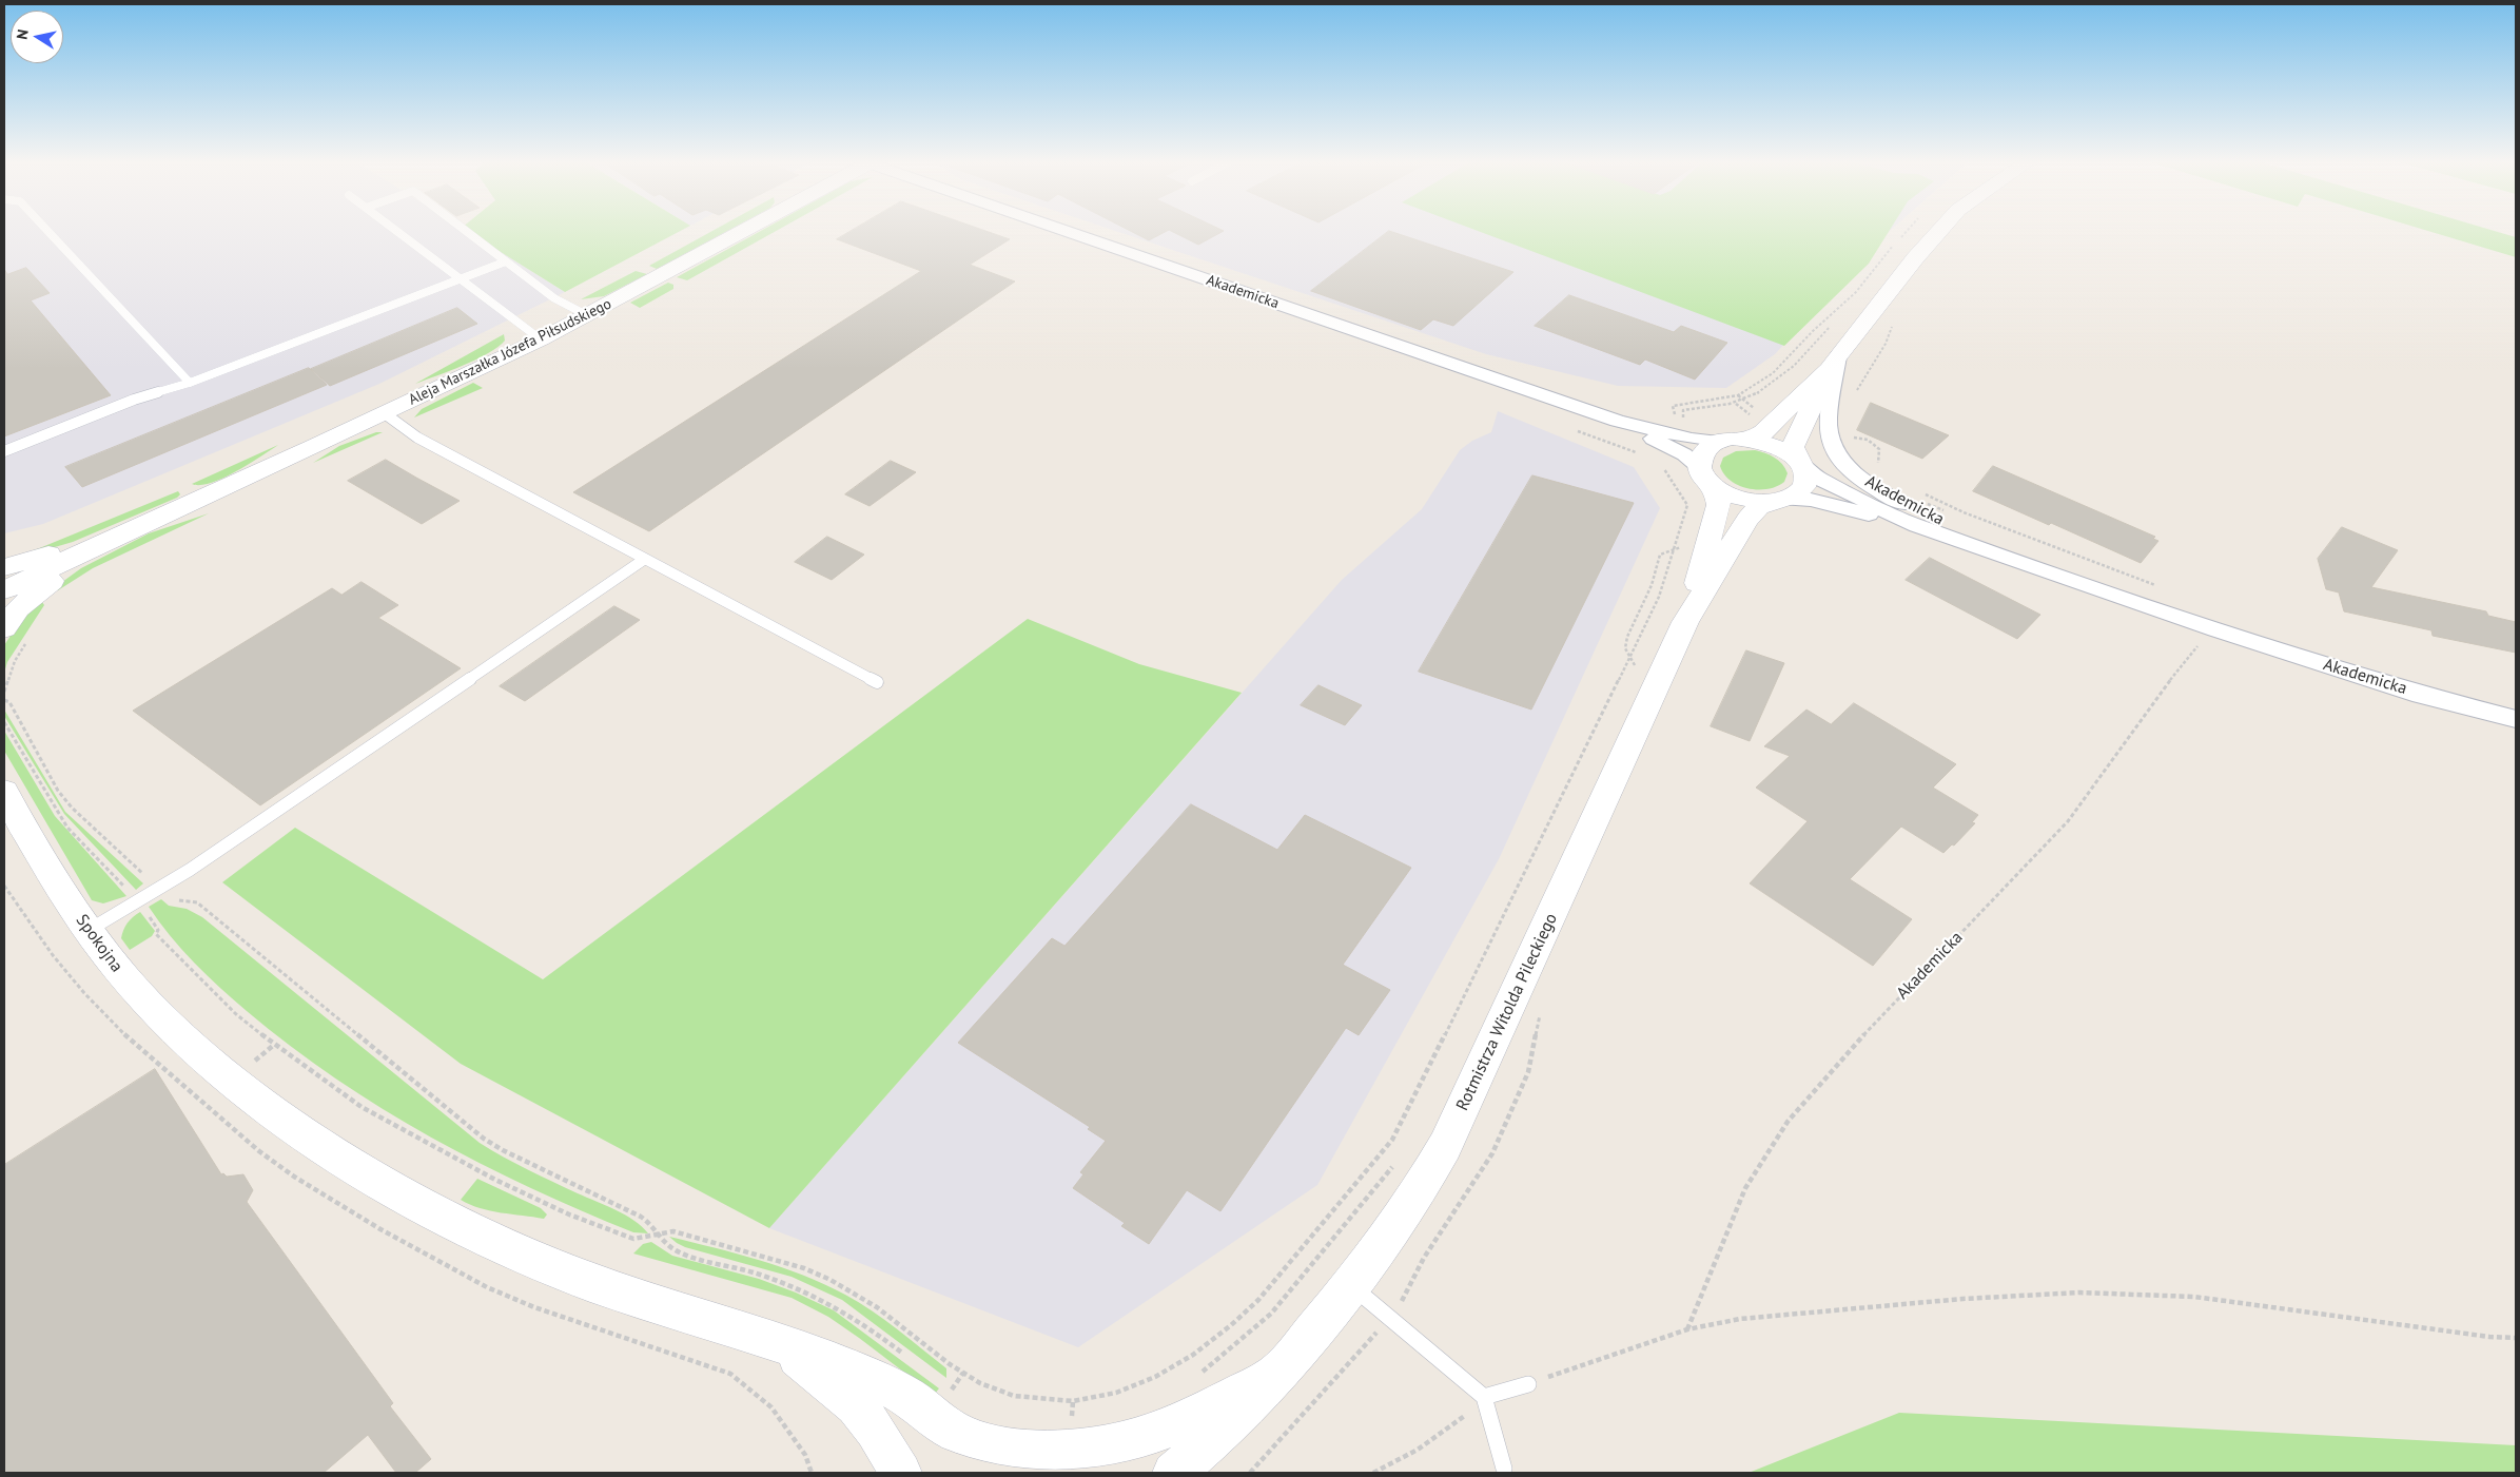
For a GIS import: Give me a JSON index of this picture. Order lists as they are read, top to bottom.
{
  "streets": {
    "street": [
      "Akademicka",
      "Aleja Marszałka Józefa Piłsudskiego",
      "Spokojna",
      "Rotmistrza Witolda Pileckiego"
    ]
  },
  "crossings": [
    ["Akademicka", "Rotmistrza Witolda Pileckiego"],
    ["Spokojna", "Rotmistrza Witolda Pileckiego"]
  ],
  "north": "left"
}
